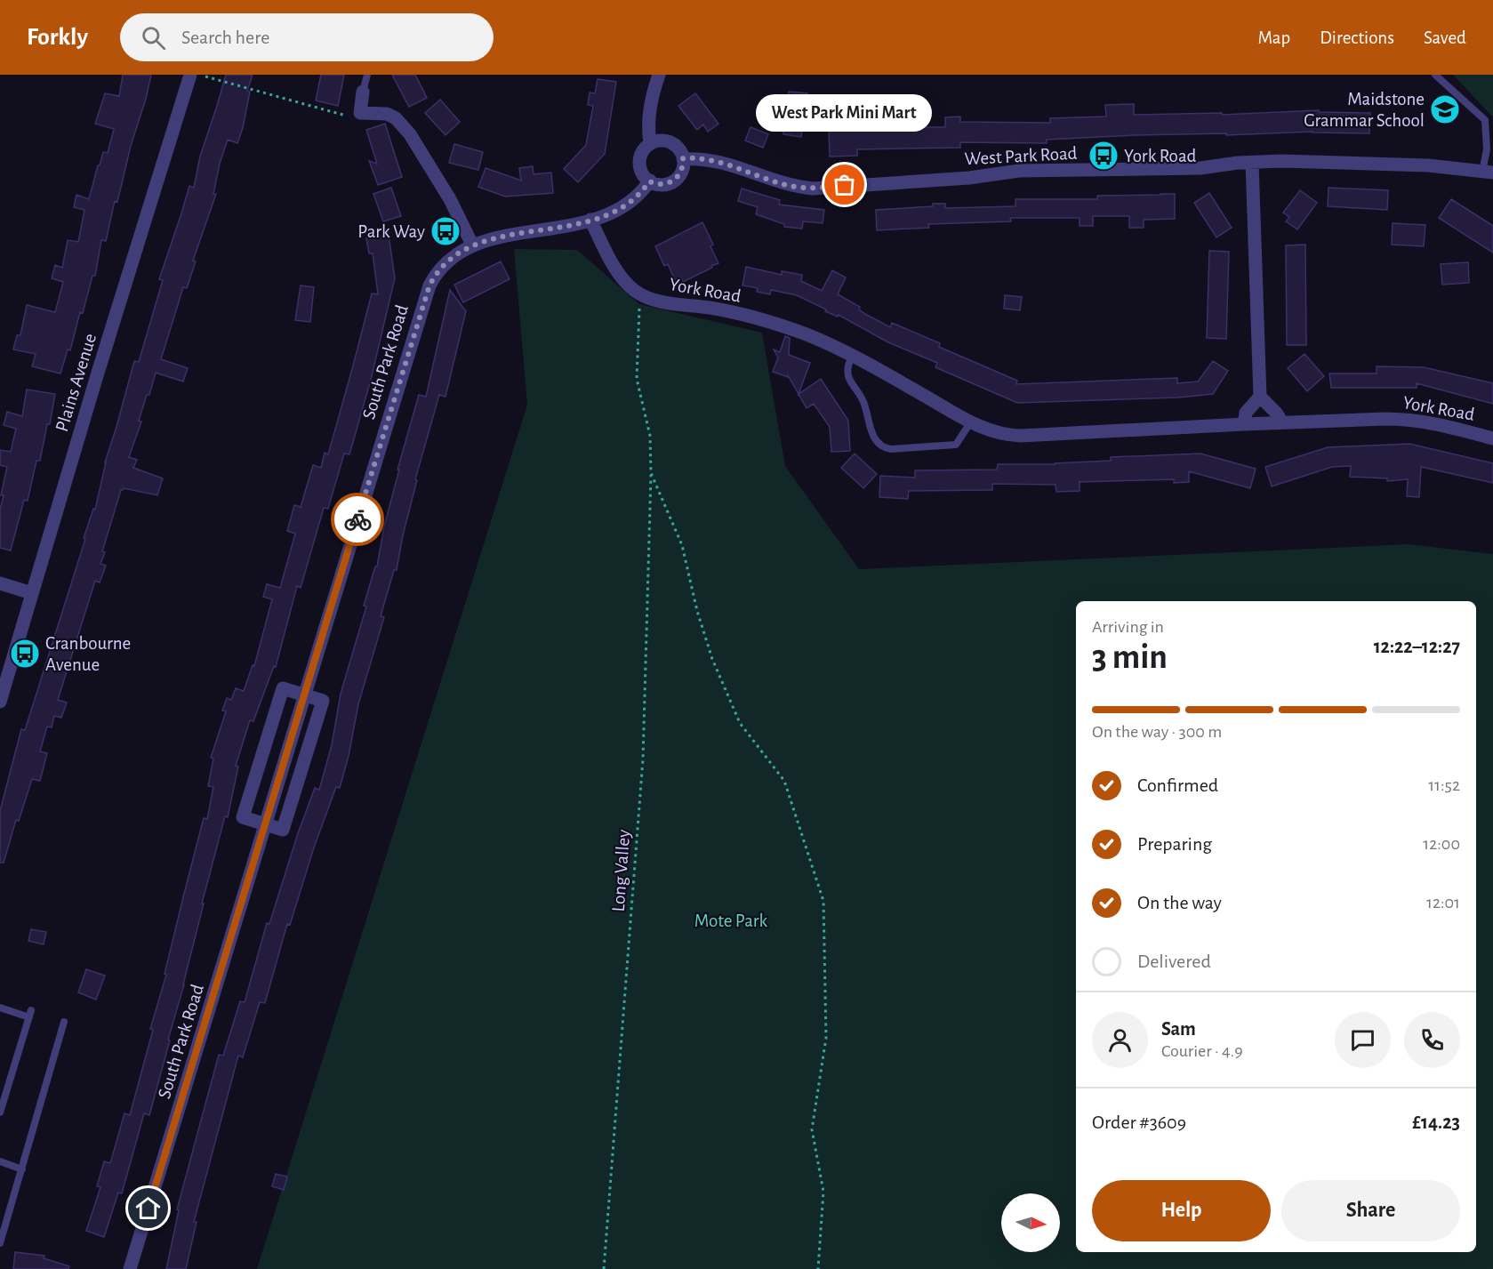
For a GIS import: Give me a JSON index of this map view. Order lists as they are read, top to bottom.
{
  "streets": {
    "street": [
      "West Park Road",
      "York Road",
      "South Park Road",
      "Plains Avenue"
    ],
    "path": ["Long Valley"]
  },
  "crossings": [
    ["West Park Road", "South Park Road"],
    ["York Road", "South Park Road"],
    ["York Road", "Long Valley"]
  ],
  "parks": ["Mote Park"],
  "places": {
    "school or university": ["Maidstone Grammar School"],
    "bus stop": ["York Road", "Park Way", "Cranbourne Avenue"],
    "other": ["West Park Mini Mart"]
  },
  "north": "right",
  "page": {
    "header": "Forkly",
    "search": "Search here",
    "nav": ["Map", "Directions", "Saved"],
    "bubble": "West Park Mini Mart",
    "heading": ["3 min", "Arriving in", "12:22–12:27"],
    "panel": [
      "Sam",
      "Courier · 4.9",
      "Order #3609",
      "£14.23"
    ],
    "bar": "On the way · 300 m",
    "list": [
      ["Confirmed", "11:52"],
      ["Preparing", "12:00"],
      ["On the way", "12:01"],
      "Delivered"
    ],
    "buttons": ["Help", "Share"]
  }
}
